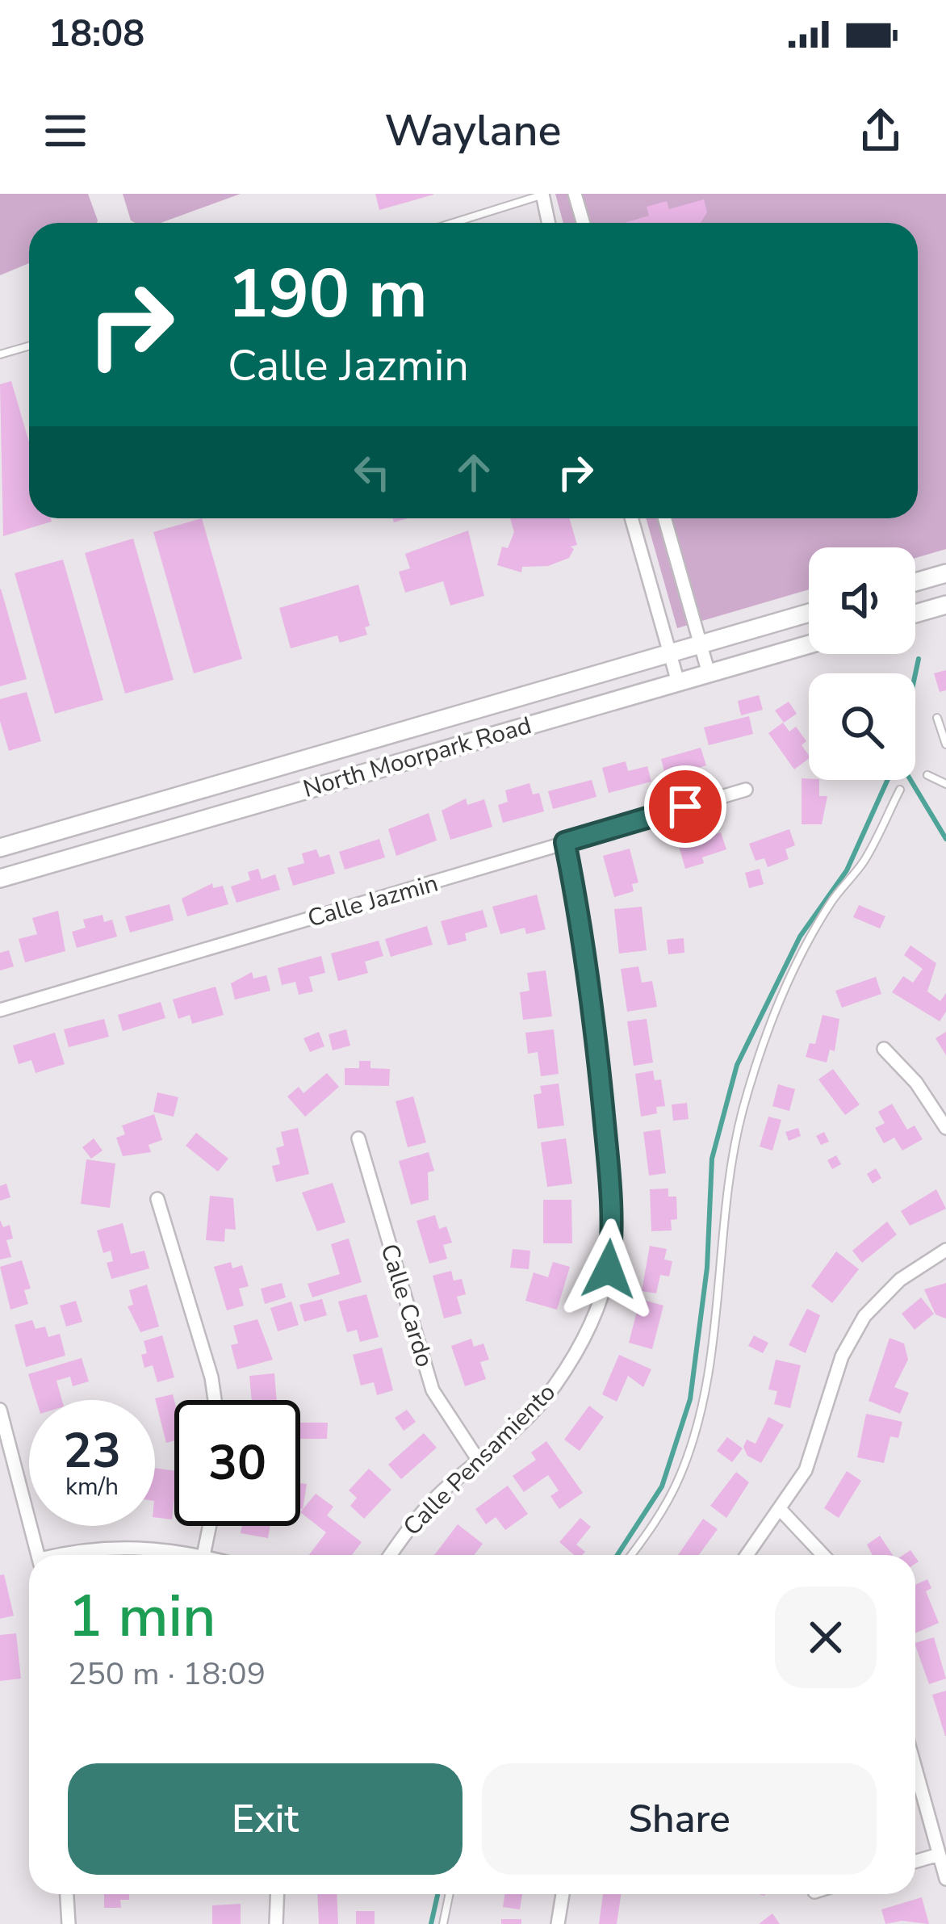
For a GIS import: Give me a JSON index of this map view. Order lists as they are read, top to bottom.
{
  "streets": {
    "main road": ["North Moorpark Road"],
    "street": ["Calle Jazmin", "Calle Cardo", "Calle Pensamiento"]
  },
  "crossings": [
    ["Calle Jazmin", "Calle Pensamiento"],
    ["Calle Cardo", "Calle Pensamiento"]
  ],
  "page": {
    "status": "18:08",
    "header": "Waylane",
    "turn": ["190 m", "Calle Jazmin"],
    "speed": "23 km/h",
    "limit": "30",
    "heading": ["1 min", "250 m · 18:09"],
    "buttons": ["Exit", "Share"]
  }
}
